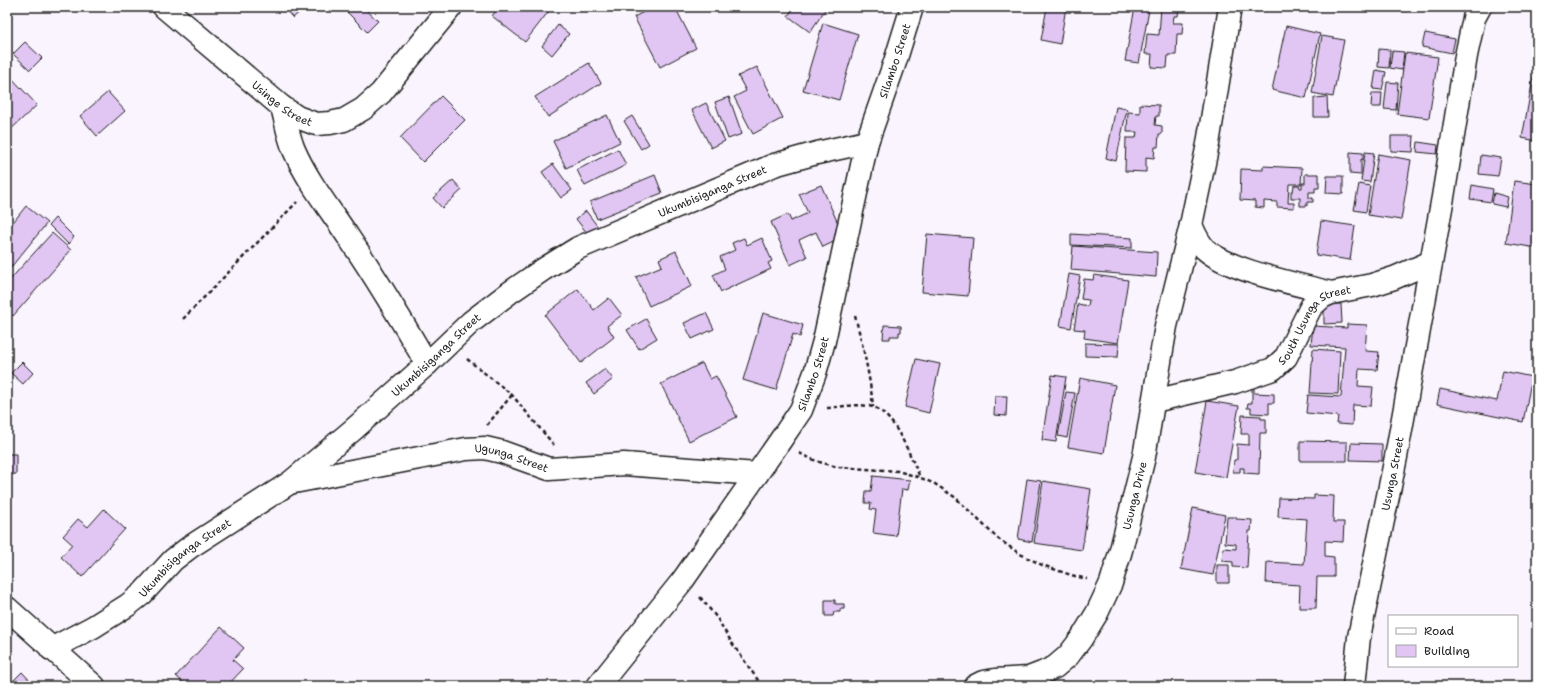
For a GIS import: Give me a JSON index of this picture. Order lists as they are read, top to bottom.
{
  "streets": {
    "street": [
      "Silambo Street",
      "Usinge Street",
      "Ukumbisiganga Street",
      "South Usunga Street",
      "Ugunga Street",
      "Usunga Street",
      "Usunga Drive"
    ]
  },
  "crossings": [
    ["Silambo Street", "Ukumbisiganga Street"],
    ["Silambo Street", "Ugunga Street"],
    ["Ukumbisiganga Street", "Ugunga Street"],
    ["South Usunga Street", "Usunga Street"],
    ["South Usunga Street", "Usunga Drive"]
  ],
  "legend": ["Road", "Building"]
}
